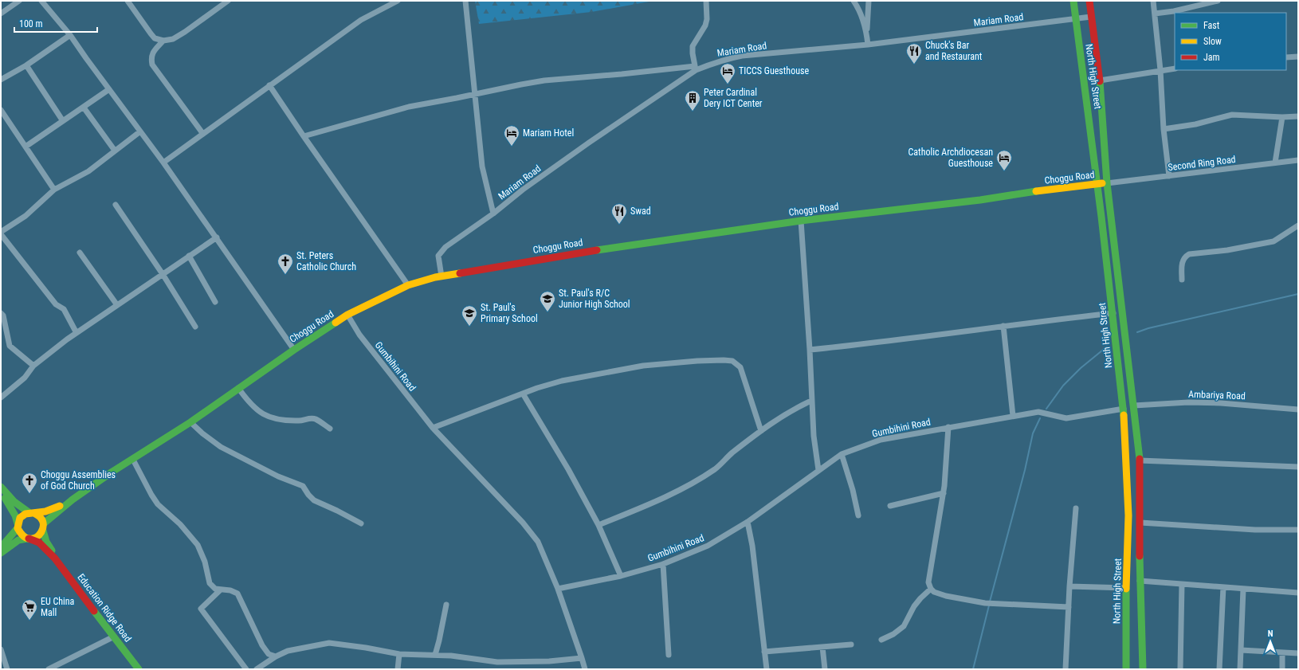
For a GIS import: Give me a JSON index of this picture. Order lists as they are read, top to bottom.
{
  "streets": {
    "main road": ["North High Street", "Choggu Road", "Education Ridge Road"],
    "street": [
      "Mariam Road",
      "Second Ring Road",
      "Gumbihini Road",
      "Ambariya Road"
    ]
  },
  "crossings": [
    ["Mariam Road", "North High Street"],
    ["Mariam Road", "Choggu Road"],
    ["North High Street", "Second Ring Road"],
    ["North High Street", "Choggu Road"],
    ["North High Street", "Gumbihini Road"],
    ["North High Street", "Ambariya Road"],
    ["Second Ring Road", "Choggu Road"],
    ["Choggu Road", "Gumbihini Road"],
    ["Choggu Road", "Education Ridge Road"]
  ],
  "places": {
    "restaurant": ["Chuck's Bar and Restaurant", "Swad"],
    "hotel": ["TICCS Guesthouse", "Mariam Hotel", "Catholic Archdiocesan Guesthouse"],
    "building": ["Peter Cardinal Dery ICT Center"],
    "church": ["St. Peters Catholic Church", "Choggu Assemblies of God Church"],
    "school or university": ["St. Paul's R/C Junior High School", "St. Paul's Primary School"],
    "supermarket": ["EU China Mall"]
  },
  "legend": ["Fast", "Slow", "Jam"],
  "scale_bar": "100 m",
  "north": "top"
}
